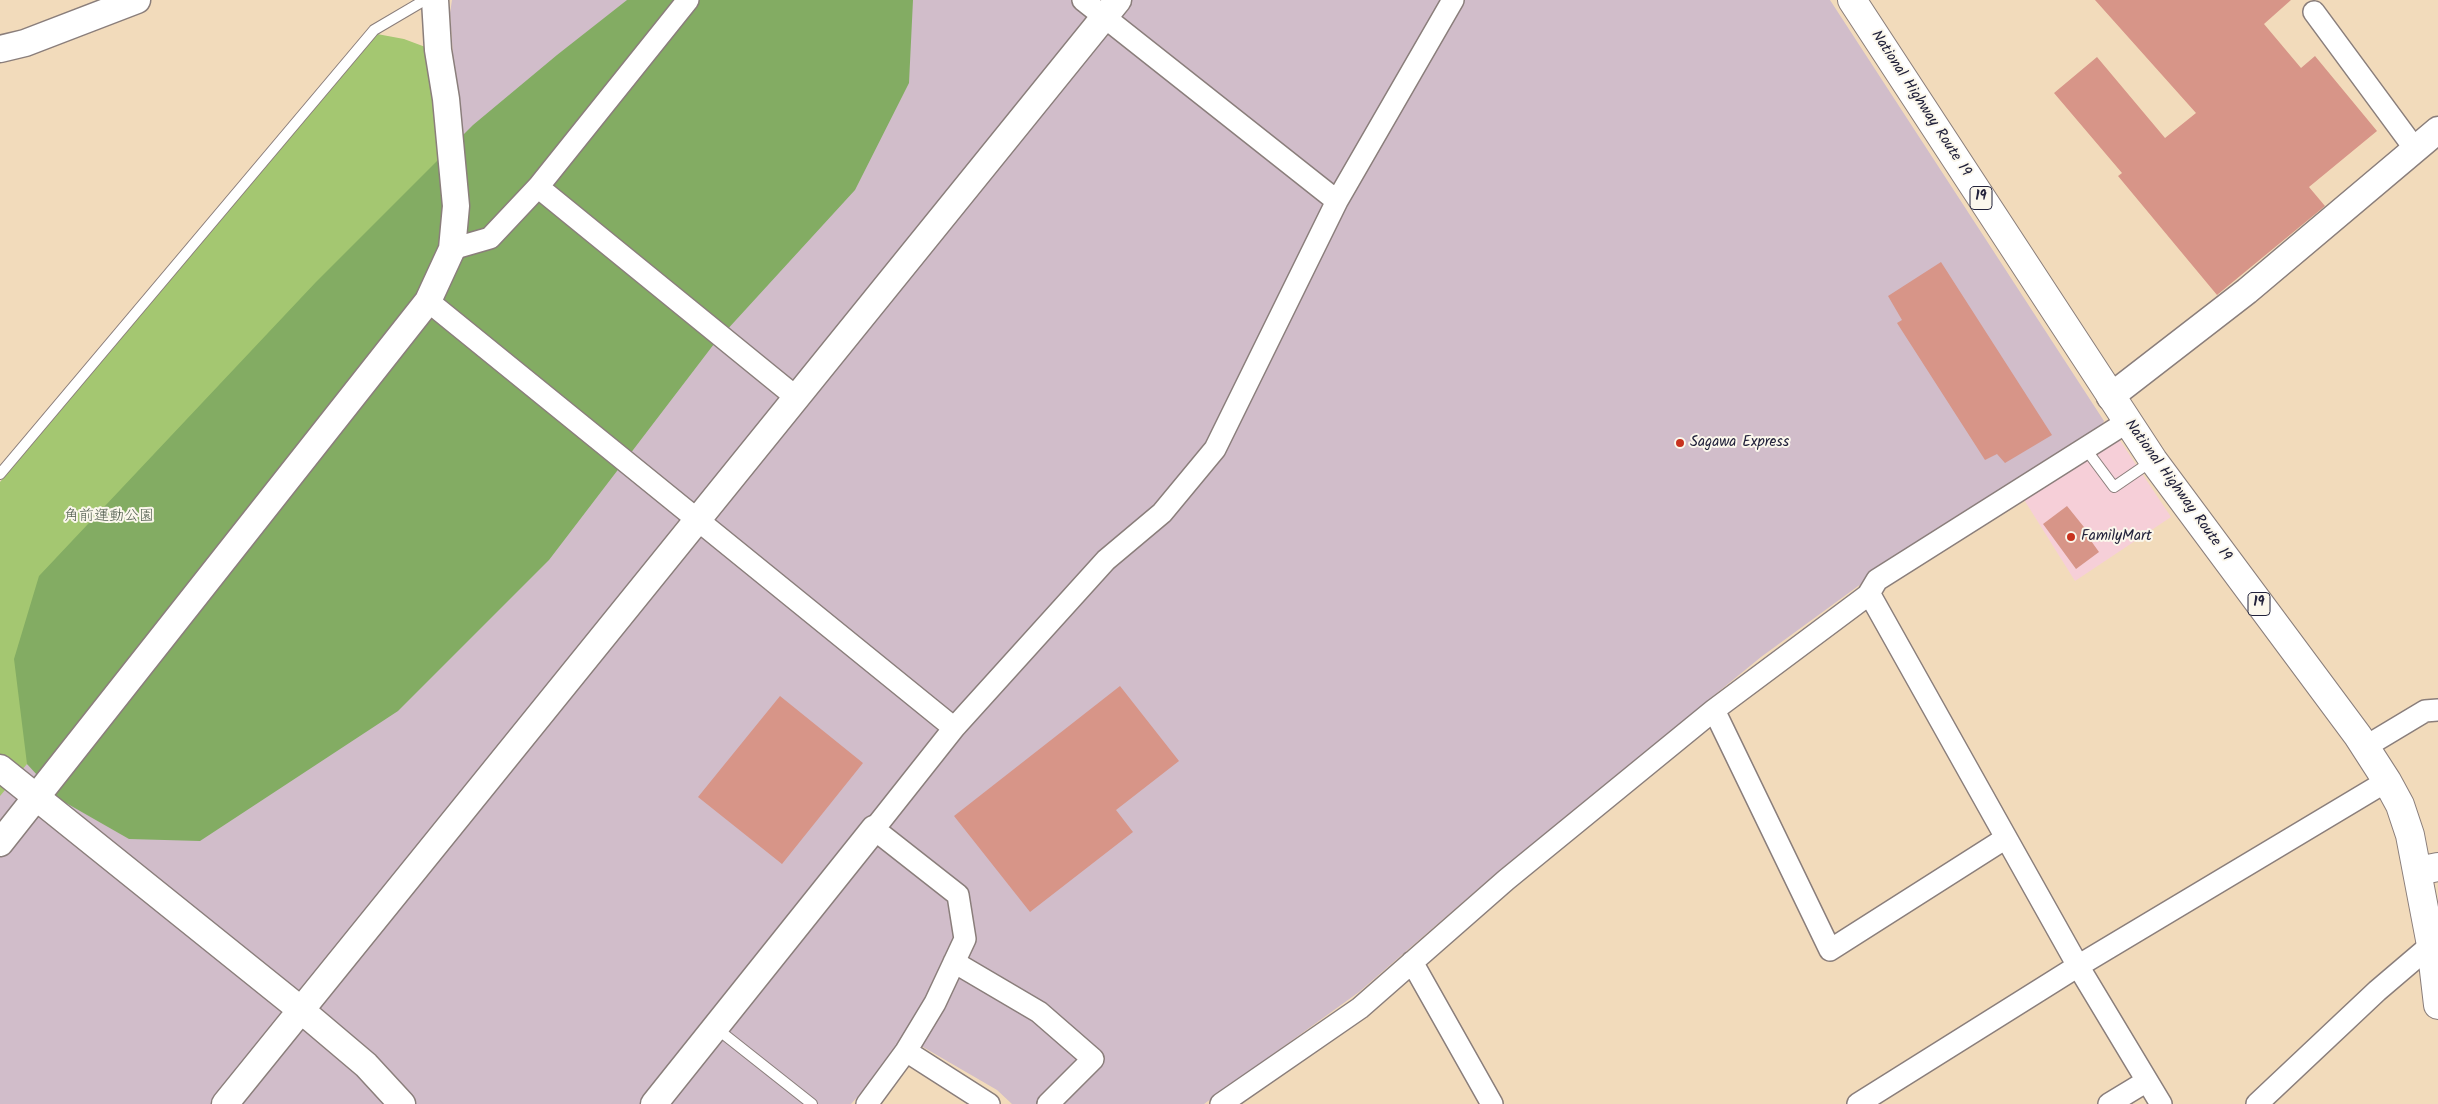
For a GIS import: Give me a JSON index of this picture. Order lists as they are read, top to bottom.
{
  "streets": {
    "highway": ["National Highway Route 19", "19"]
  },
  "parks": ["角前運動公園"],
  "places": ["Sagawa Express", "FamilyMart"]
}
